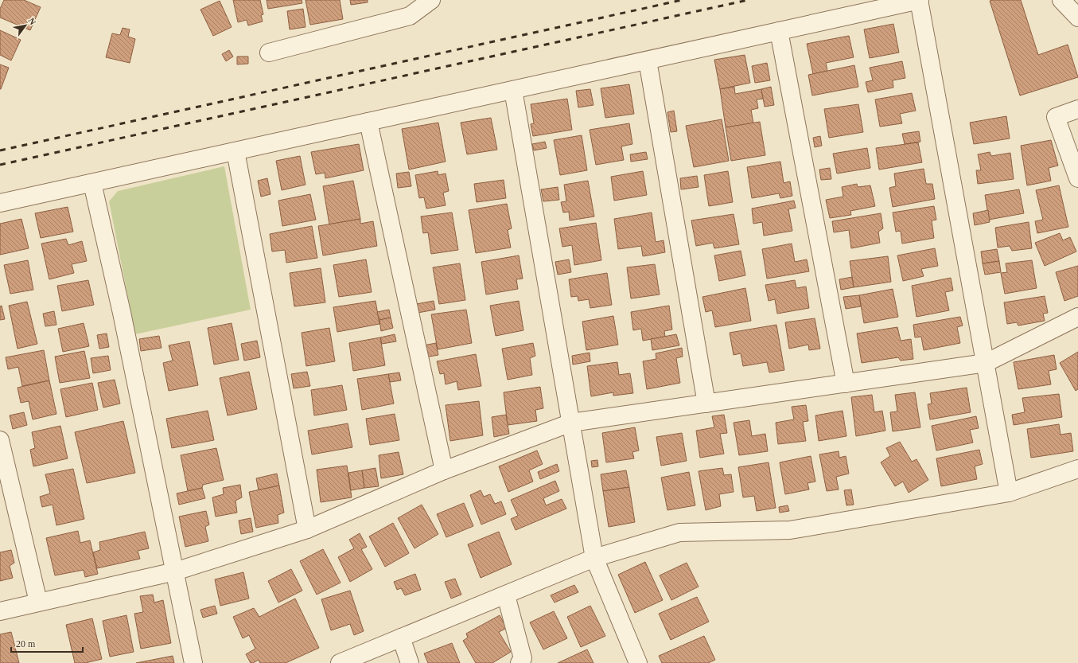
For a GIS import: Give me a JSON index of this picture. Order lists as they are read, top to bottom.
{
  "scale_bar": "20 m",
  "north": "top right"
}
